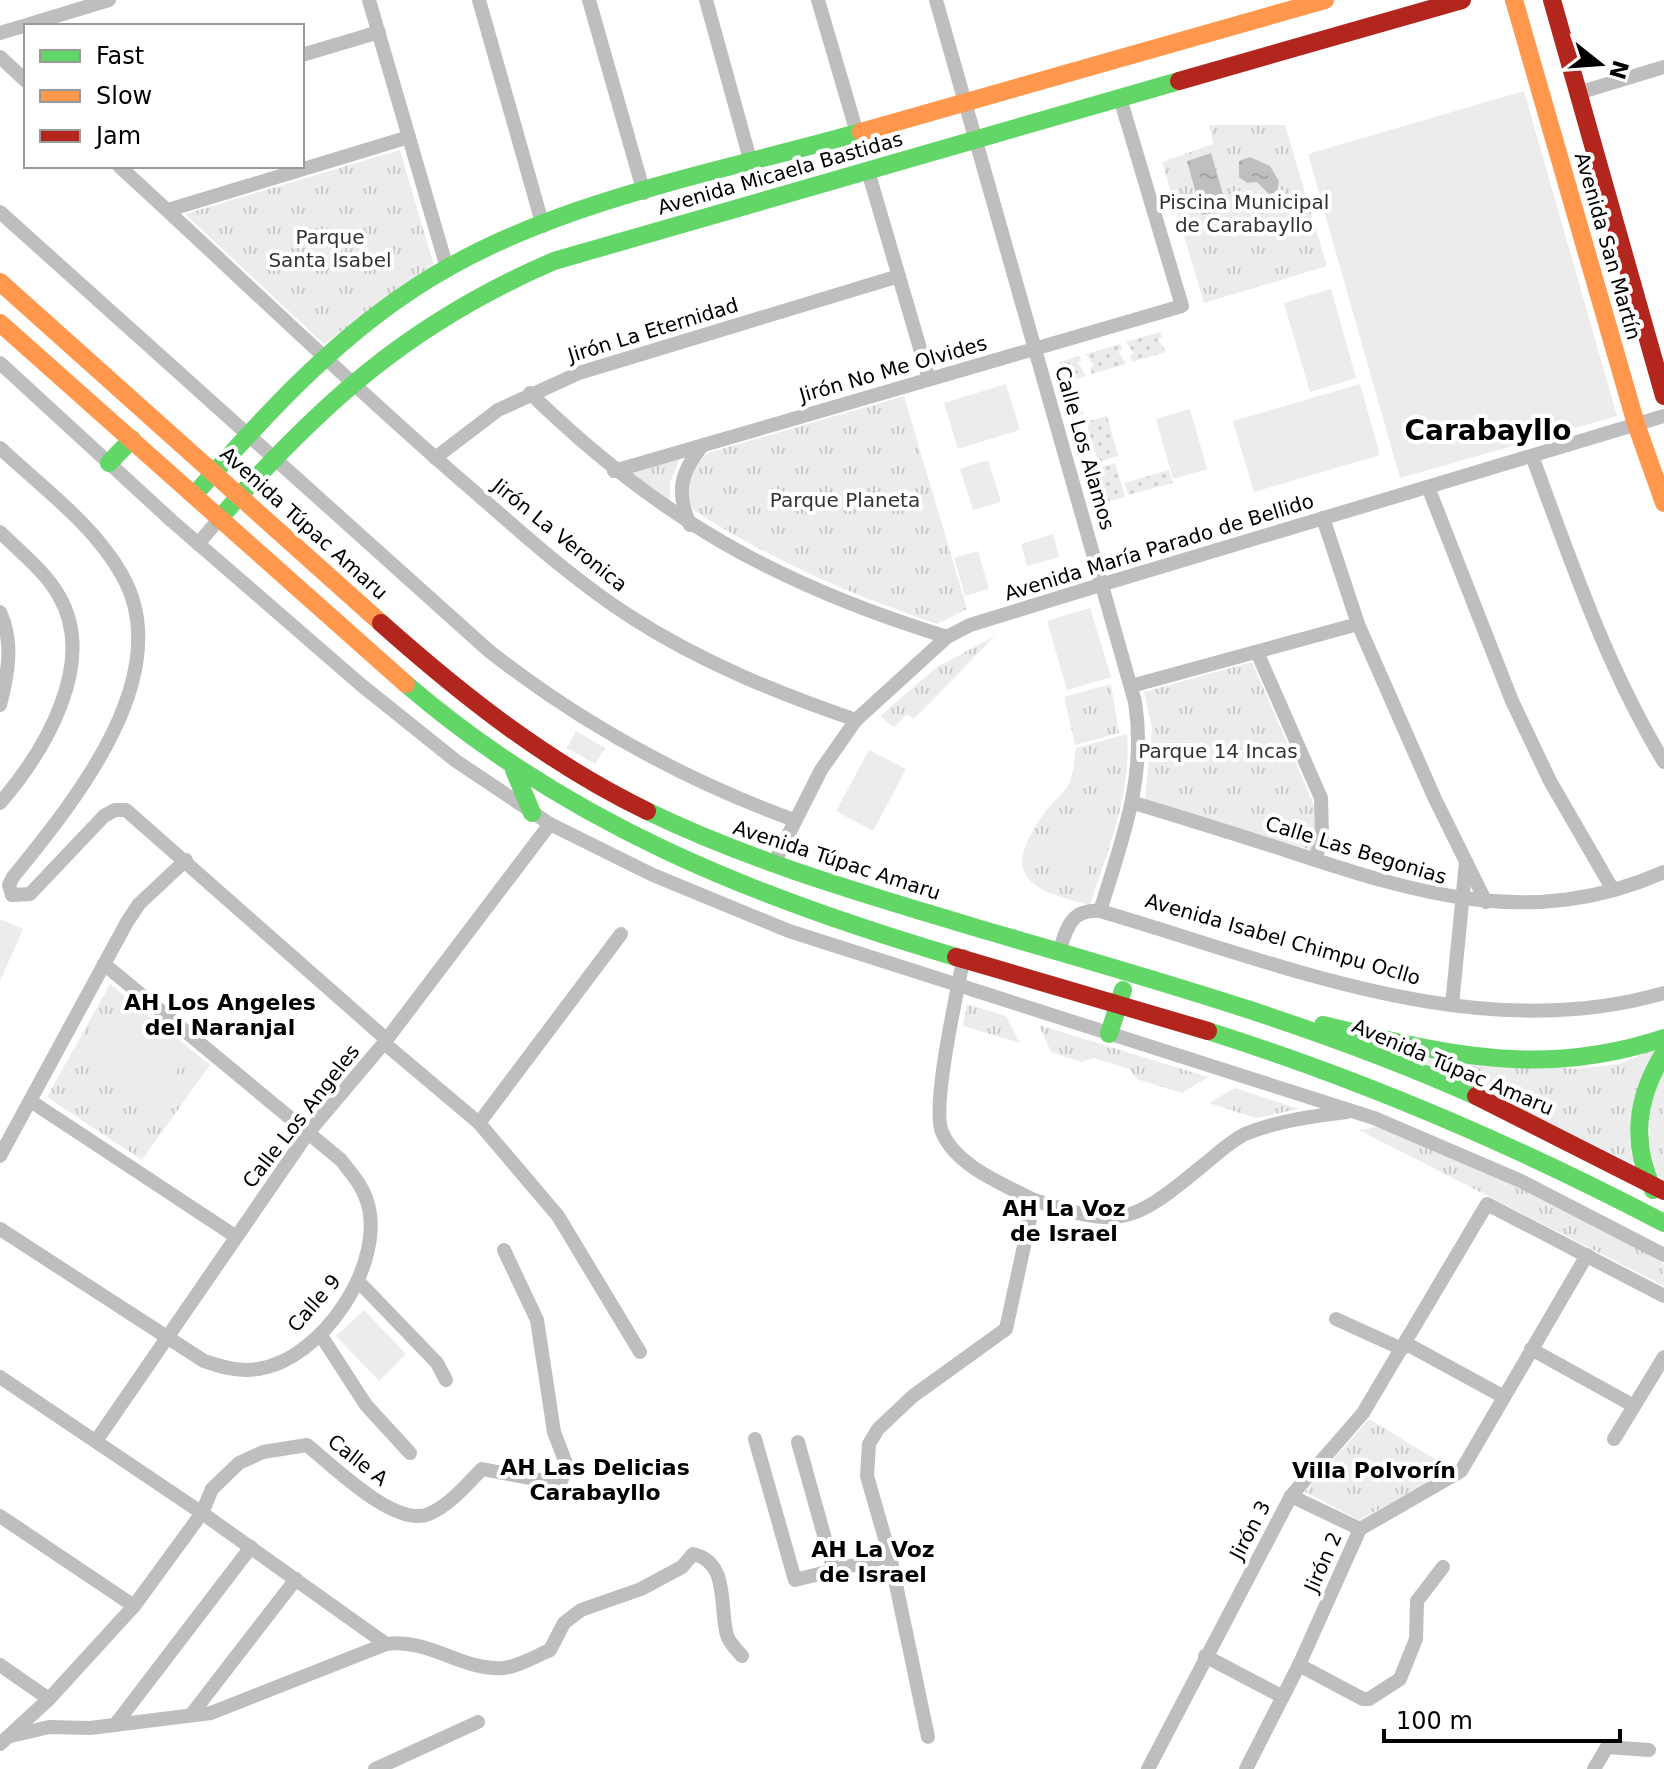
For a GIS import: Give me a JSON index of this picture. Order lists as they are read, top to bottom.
{
  "streets": {
    "main road": ["Avenida Micaela Bastidas", "Avenida San Martín", "Avenida Túpac Amaru"],
    "street": [
      "Jirón La Eternidad",
      "Jirón No Me Olvides",
      "Calle Los Alamos",
      "Jirón La Veronica",
      "Avenida María Parado de Bellido",
      "Calle Las Begonias",
      "Avenida Isabel Chimpu Ocllo",
      "Calle Los Angeles",
      "Calle 9",
      "Calle A",
      "Jirón 3",
      "Jirón 2"
    ]
  },
  "crossings": [
    ["Avenida Micaela Bastidas", "Jirón No Me Olvides"],
    ["Avenida Micaela Bastidas", "Calle Los Alamos"],
    ["Avenida Micaela Bastidas", "Avenida Túpac Amaru"],
    ["Avenida Micaela Bastidas", "Jirón La Veronica"],
    ["Avenida San Martín", "Avenida María Parado de Bellido"],
    ["Jirón La Eternidad", "Jirón La Veronica"],
    ["Jirón No Me Olvides", "Calle Los Alamos"],
    ["Calle Los Alamos", "Avenida María Parado de Bellido"],
    ["Calle Los Alamos", "Calle Las Begonias"],
    ["Calle Los Alamos", "Avenida Isabel Chimpu Ocllo"],
    ["Avenida Túpac Amaru", "Avenida María Parado de Bellido"],
    ["Jirón La Veronica", "Avenida María Parado de Bellido"],
    ["Calle Los Angeles", "Calle 9"],
    ["Jirón 3", "Jirón 2"]
  ],
  "districts": [
    "Carabayllo",
    "AH Los Angeles del Naranjal",
    "AH La Voz de Israel",
    "AH Las Delicias Carabayllo",
    "Villa Polvorín",
    "AH La Voz de Israel"
  ],
  "parks": [
    "Piscina Municipal de Carabayllo",
    "Parque Santa Isabel",
    "Parque Planeta",
    "Parque 14 Incas"
  ],
  "legend": ["Fast", "Slow", "Jam"],
  "scale_bar": "100 m",
  "north": "right"
}
